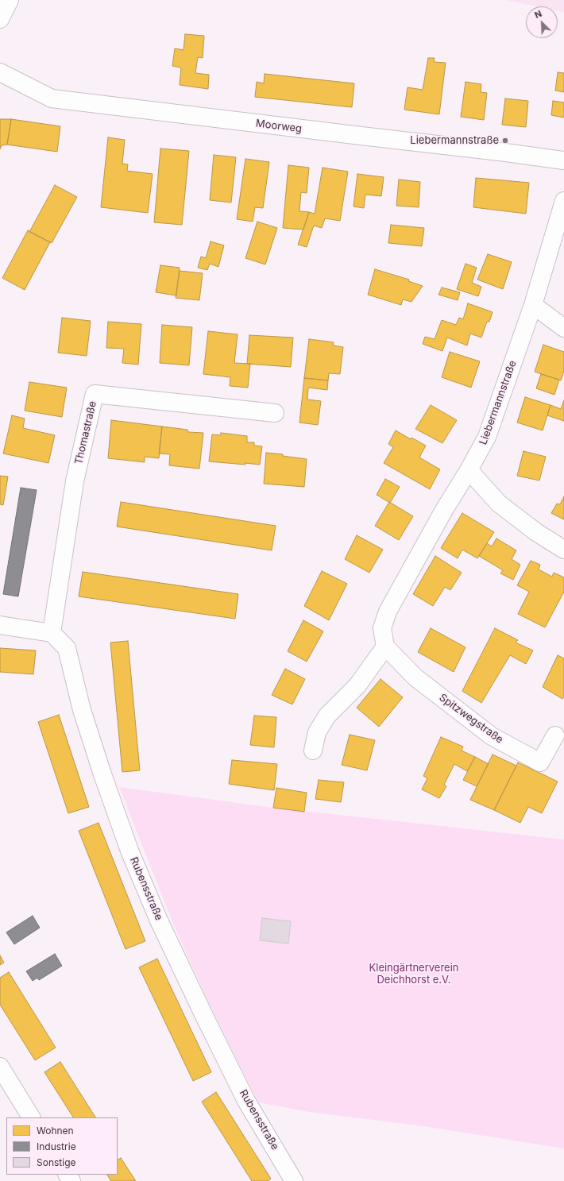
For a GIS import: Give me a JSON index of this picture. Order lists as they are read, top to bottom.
{
  "streets": {
    "street": [
      "Moorweg",
      "Liebermannstraße",
      "Thomastraße",
      "Spitzwegstraße",
      "Rubensstraße"
    ]
  },
  "crossings": [
    ["Thomastraße", "Rubensstraße"]
  ],
  "parks": ["Kleingärtnerverein Deichhorst e.V."],
  "places": ["Liebermannstraße"],
  "legend": ["Wohnen", "Industrie", "Sonstige"],
  "north": "top left"
}
